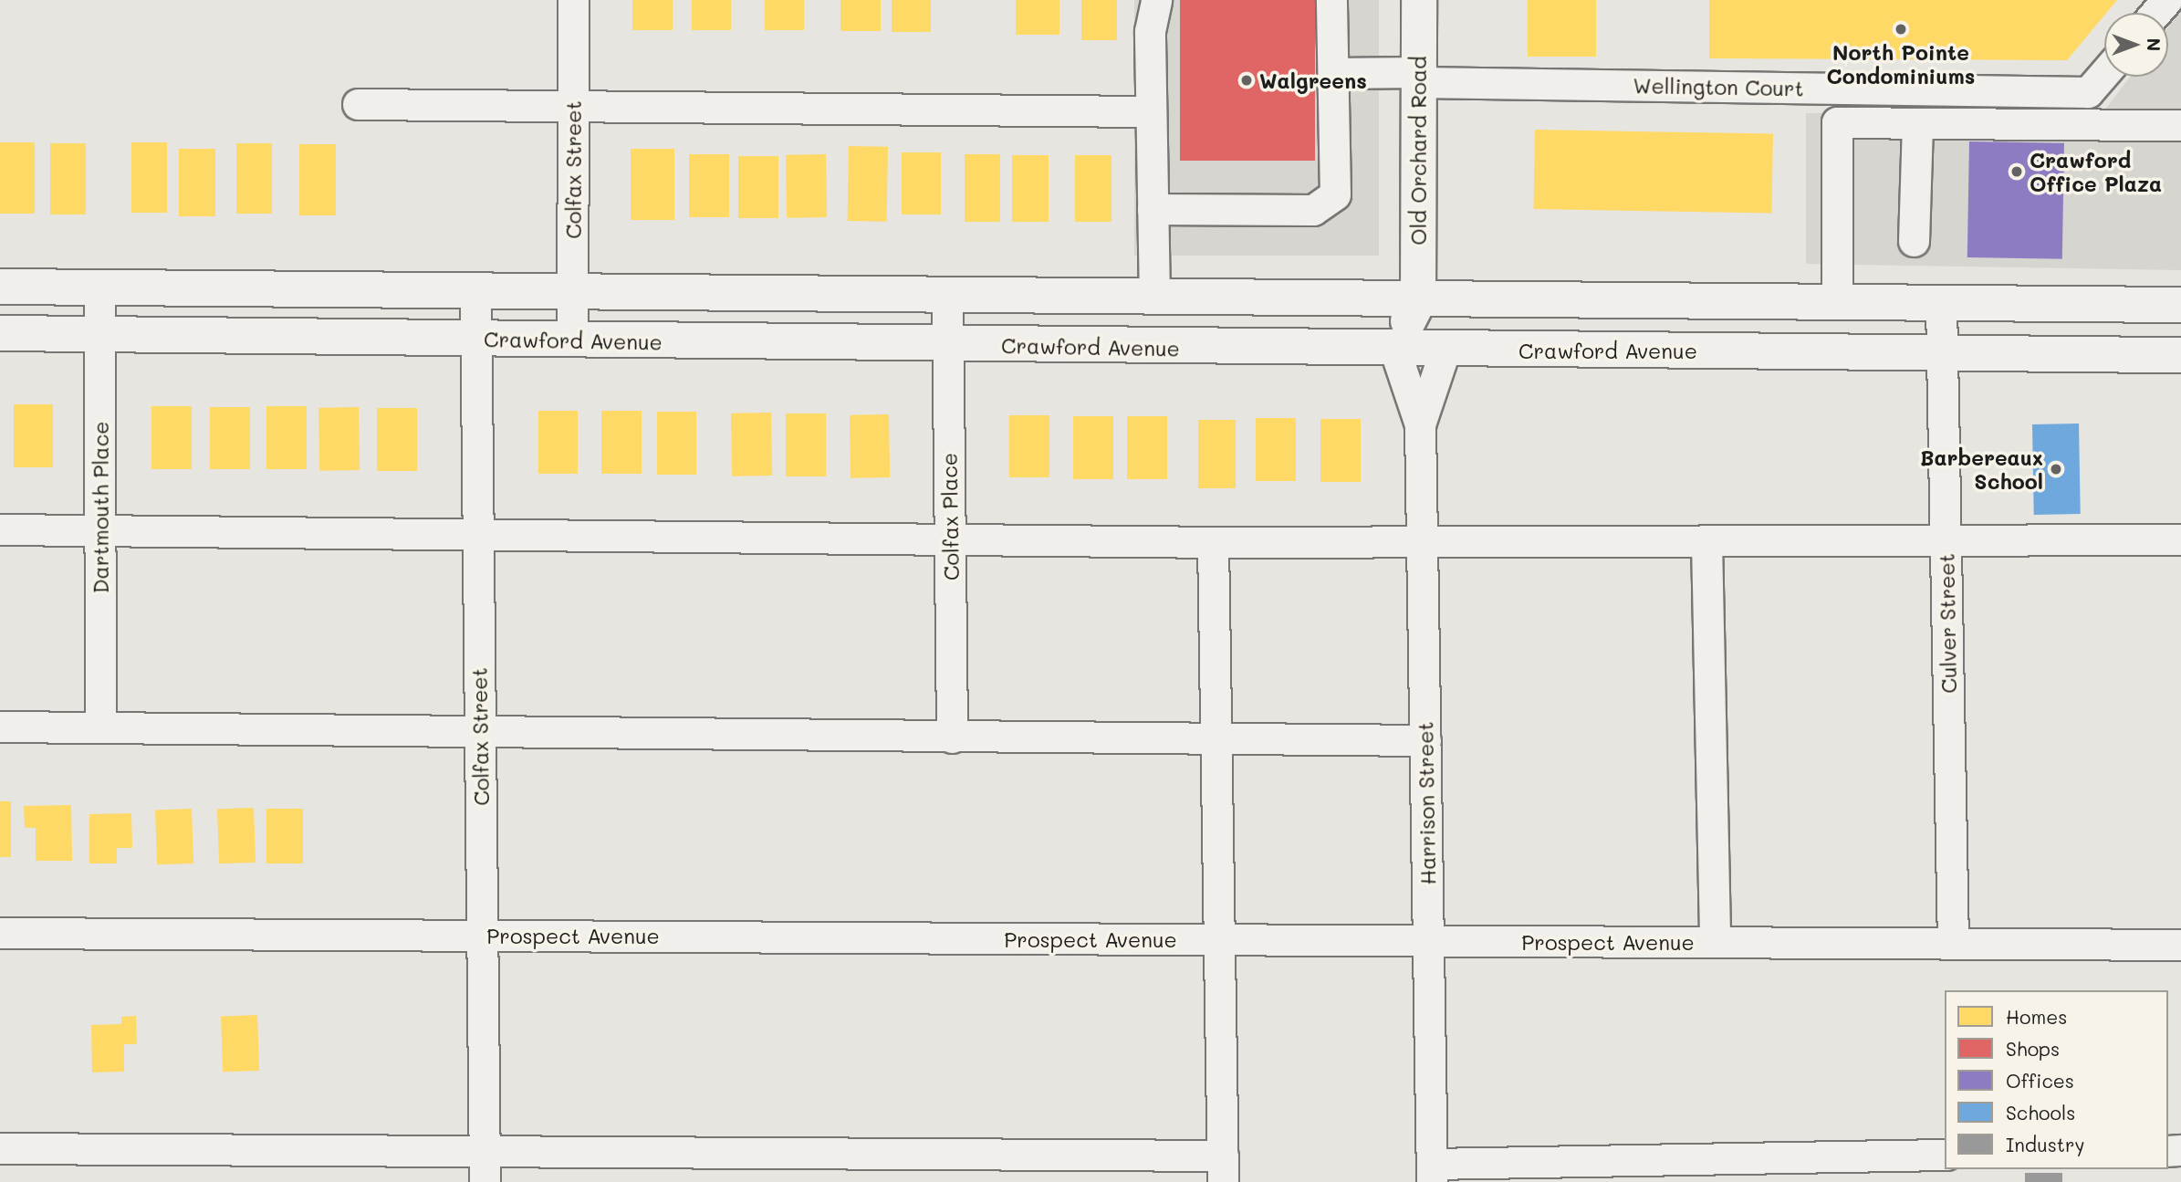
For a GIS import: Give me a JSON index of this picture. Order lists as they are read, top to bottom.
{
  "streets": {
    "main road": ["Old Orchard Road", "Crawford Avenue"],
    "street": [
      "Wellington Court",
      "Colfax Street",
      "Dartmouth Place",
      "Colfax Place",
      "Culver Street",
      "Harrison Street",
      "Prospect Avenue"
    ]
  },
  "crossings": [
    ["Wellington Court", "Old Orchard Road"],
    ["Old Orchard Road", "Crawford Avenue"],
    ["Old Orchard Road", "Harrison Street"],
    ["Colfax Street", "Crawford Avenue"],
    ["Colfax Street", "Prospect Avenue"],
    ["Crawford Avenue", "Dartmouth Place"],
    ["Crawford Avenue", "Colfax Place"],
    ["Crawford Avenue", "Culver Street"],
    ["Crawford Avenue", "Harrison Street"],
    ["Culver Street", "Prospect Avenue"],
    ["Harrison Street", "Prospect Avenue"]
  ],
  "places": [
    "North Pointe Condominiums",
    "Walgreens",
    "Crawford Office Plaza",
    "Barbereaux School"
  ],
  "legend": [
    "Homes",
    "Shops",
    "Offices",
    "Schools",
    "Industry"
  ],
  "north": "right"
}
